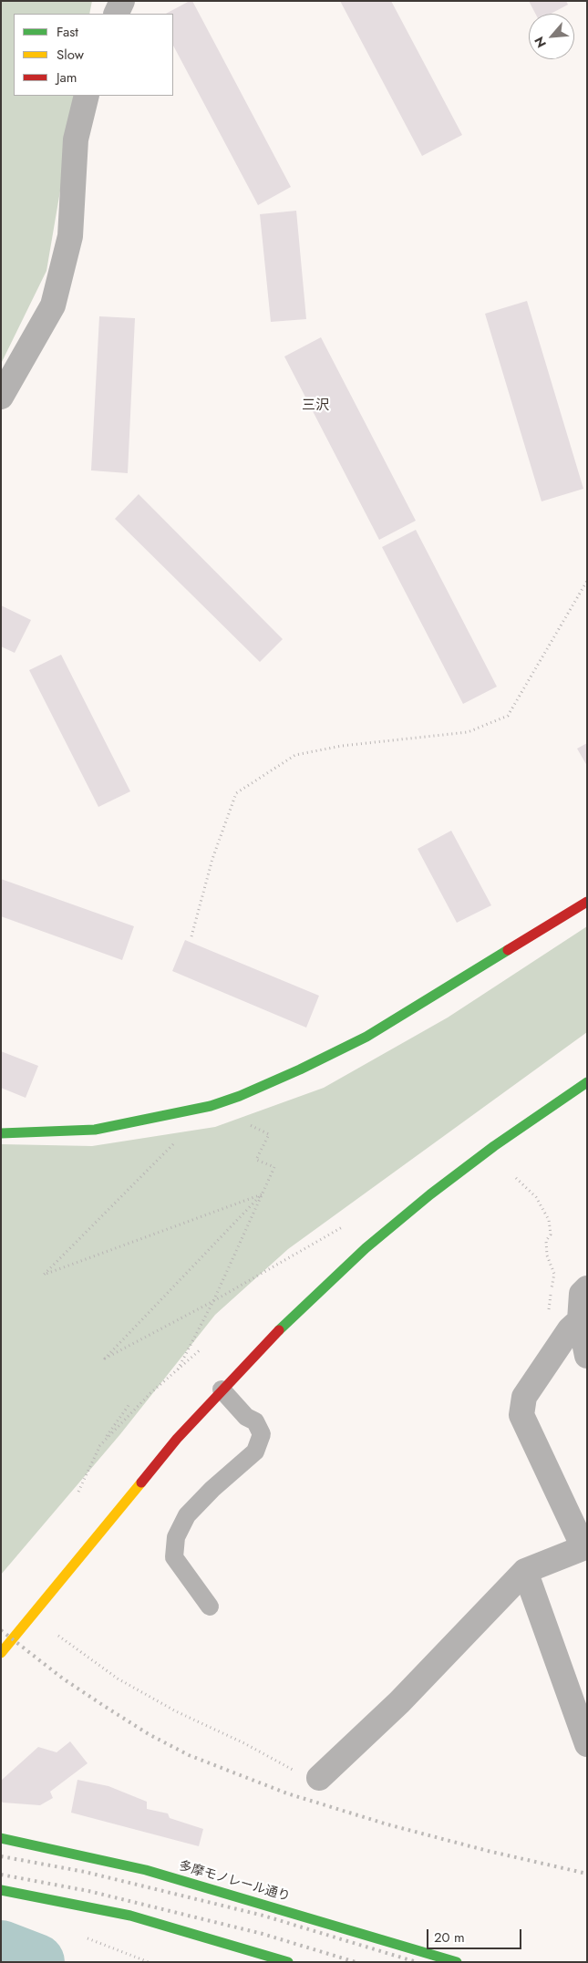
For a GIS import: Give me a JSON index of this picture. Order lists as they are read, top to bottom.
{
  "streets": {
    "street": ["多摩モノレール通り"]
  },
  "districts": ["三沢"],
  "legend": ["Fast", "Slow", "Jam"],
  "scale_bar": "20 m",
  "north": "bottom left"
}
